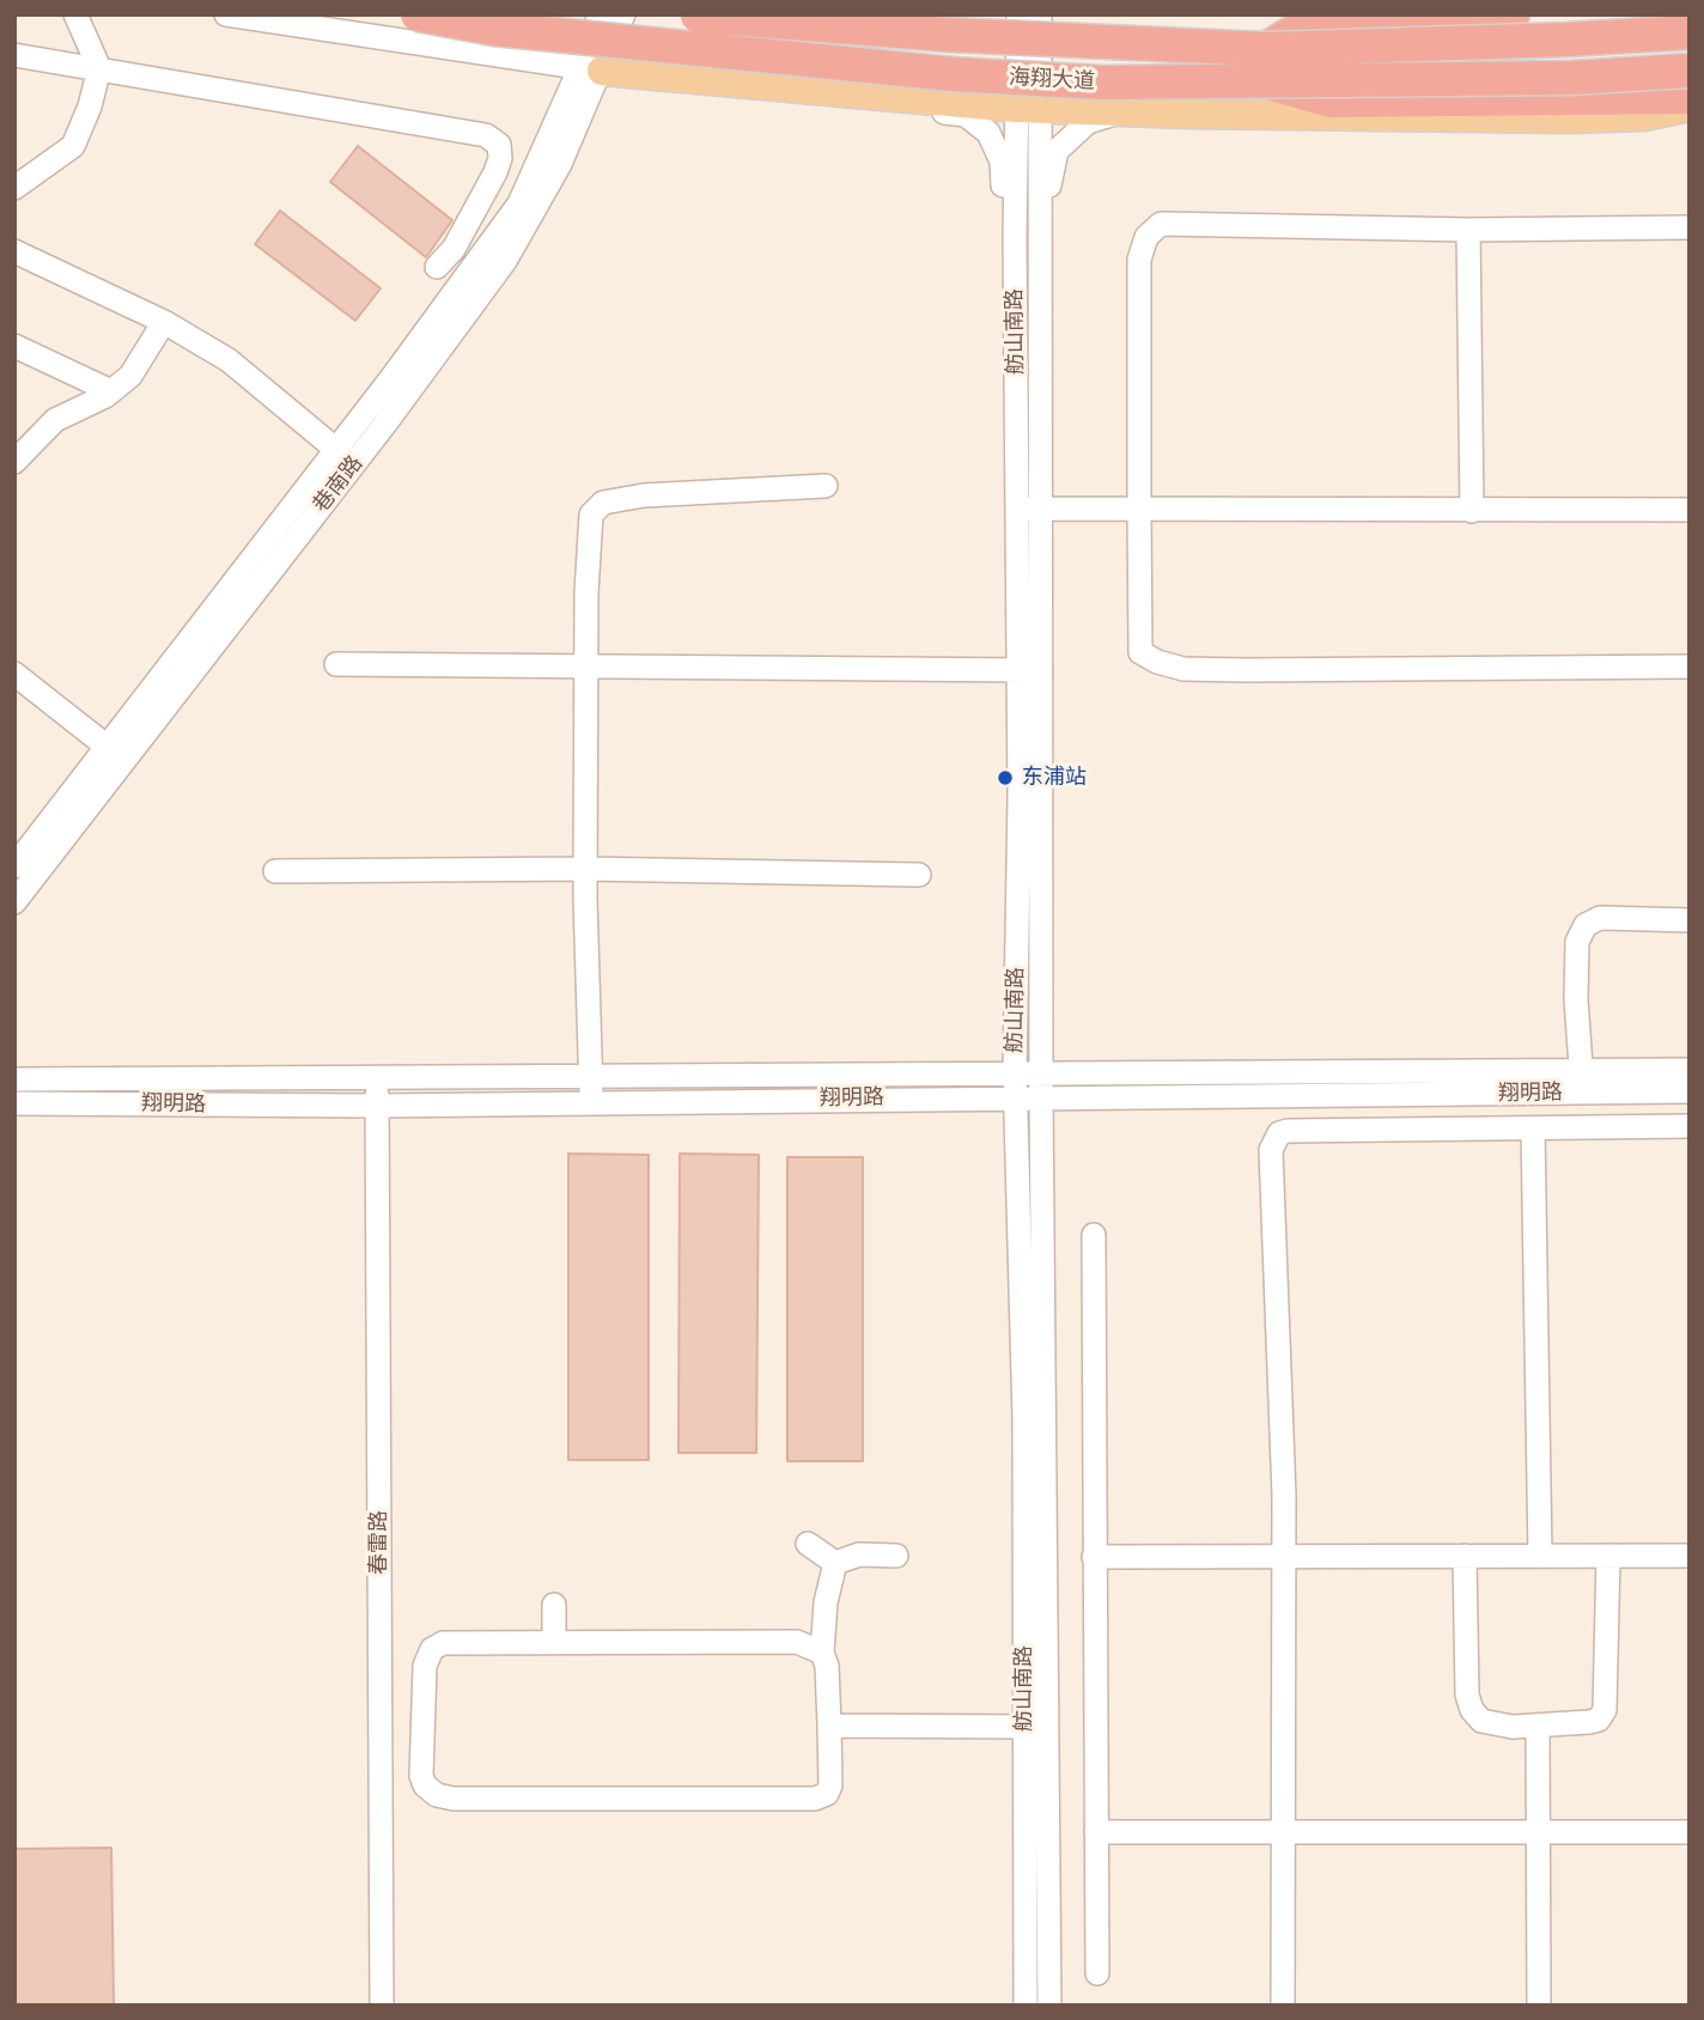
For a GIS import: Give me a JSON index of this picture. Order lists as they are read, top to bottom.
{
  "streets": {
    "highway": ["海翔大道"],
    "street": [
      "舫山南路",
      "巷南路",
      "翔明路",
      "春雷路"
    ]
  },
  "crossings": [
    ["舫山南路", "翔明路"],
    ["翔明路", "春雷路"]
  ],
  "places": ["东浦站"]
}
